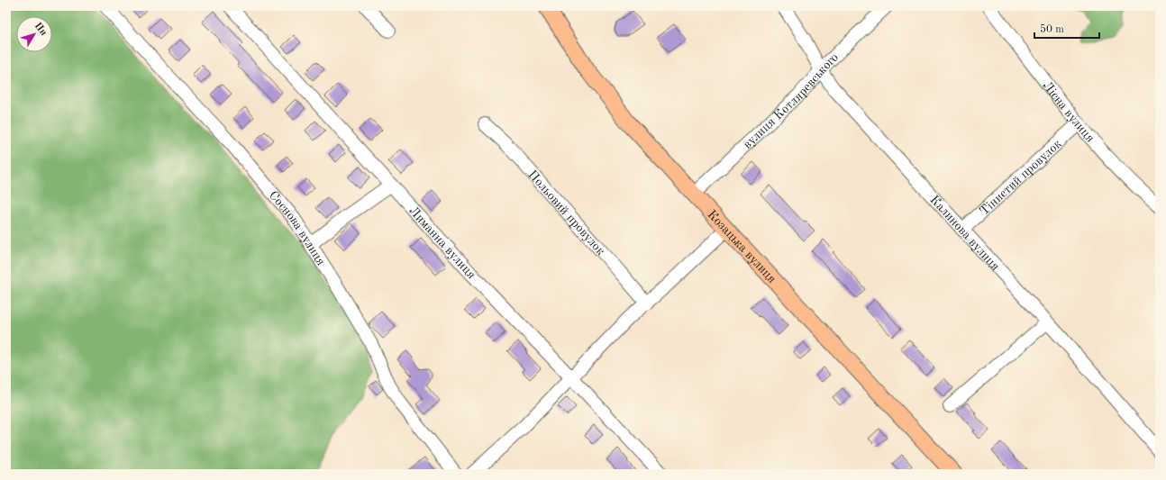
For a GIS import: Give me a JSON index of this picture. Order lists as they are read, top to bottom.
{
  "streets": {
    "main road": ["Козацька вулиця"],
    "street": [
      "вулиця Котляревського",
      "Лісна вулиця",
      "Тінистий провулок",
      "Польовий провулок",
      "Соснова вулиця",
      "Калинова вулиця",
      "Лиманна вулиця"
    ]
  },
  "crossings": [
    ["вулиця Котляревського", "Калинова вулиця"],
    ["вулиця Котляревського", "Козацька вулиця"],
    ["Лісна вулиця", "Тінистий провулок"],
    ["Тінистий провулок", "Калинова вулиця"]
  ],
  "scale_bar": "50 m",
  "north": "top right"
}
